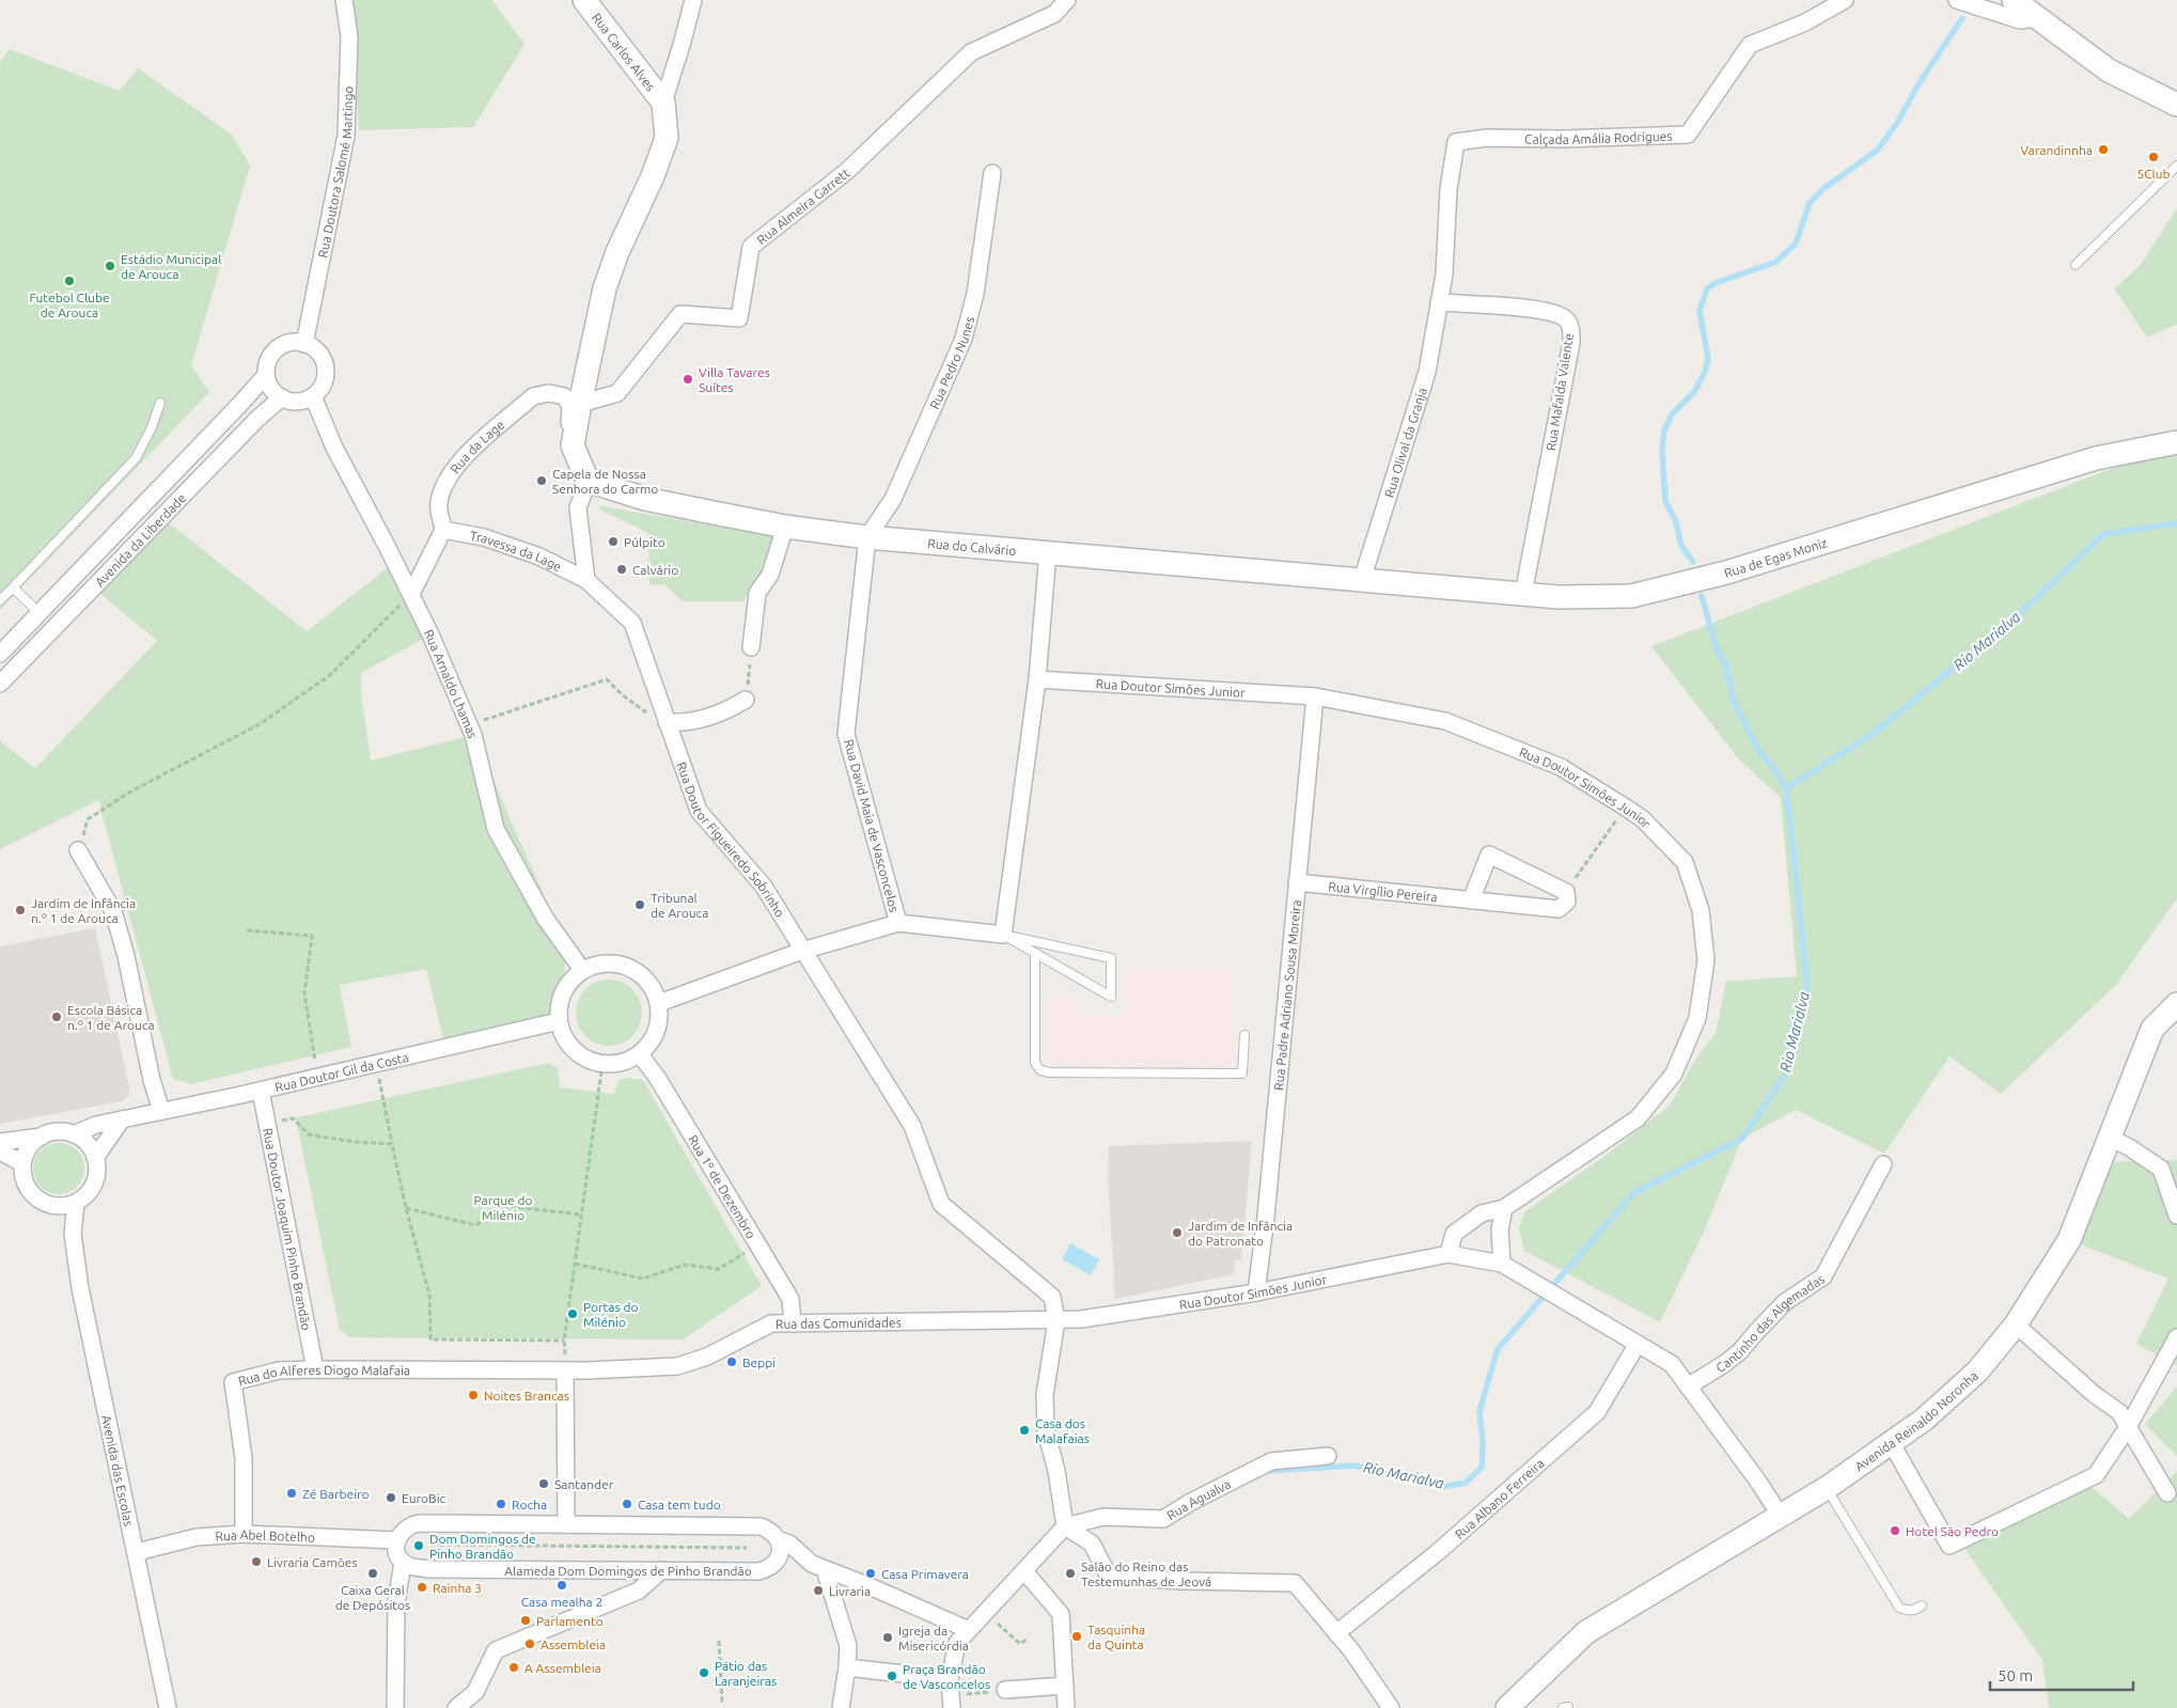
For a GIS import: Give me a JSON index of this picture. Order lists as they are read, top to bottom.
{
  "streets": {
    "street": [
      "Rua Carlos Alves",
      "Calçada Amália Rodrigues",
      "Rua Doutora Salomé Martingo",
      "Rua Almeira Garrett",
      "Rua Pedro Nunes",
      "Rua Mafalda Valente",
      "Rua Olival da Granja",
      "Rua da Lage",
      "Avenida da Liberdade",
      "Rua do Calvário",
      "Travessa da Lage",
      "Rua de Egas Moniz",
      "Rua Arnaldo Lhamas",
      "Rua Doutor Simões Junior",
      "Rua David Maia de Vasconcelos",
      "Rua Doutor Figueiredo Sobrinho",
      "Rua Virgílio Pereira",
      "Rua Padre Adriano Sousa Moreira",
      "Rua Doutor Gil da Costa",
      "Rua 1º de Dezembro",
      "Rua Doutor Joaquim Pinho Brandão",
      "Cantinho das Algemadas",
      "Rua das Comunidades",
      "Rua do Alferes Diogo Malafaia",
      "Avenida Reinaldo Noronha",
      "Avenida das Escolas",
      "Rua Agualva",
      "Rua Albano Ferreira",
      "Rua Abel Botelho",
      "Alameda Dom Domingos de Pinho Brandão"
    ]
  },
  "crossings": [
    ["Calçada Amália Rodrigues", "Rua Mafalda Valente"],
    ["Calçada Amália Rodrigues", "Rua Olival da Granja"],
    ["Rua Doutora Salomé Martingo", "Avenida da Liberdade"],
    ["Rua Doutora Salomé Martingo", "Rua Arnaldo Lhamas"],
    ["Rua Pedro Nunes", "Rua do Calvário"],
    ["Rua Pedro Nunes", "Rua David Maia de Vasconcelos"],
    ["Rua Mafalda Valente", "Rua Olival da Granja"],
    ["Rua Mafalda Valente", "Rua de Egas Moniz"],
    ["Rua Olival da Granja", "Rua do Calvário"],
    ["Rua Olival da Granja", "Rua de Egas Moniz"],
    ["Rua da Lage", "Travessa da Lage"],
    ["Avenida da Liberdade", "Rua Arnaldo Lhamas"],
    ["Rua do Calvário", "Rua de Egas Moniz"],
    ["Rua do Calvário", "Rua David Maia de Vasconcelos"],
    ["Travessa da Lage", "Rua Doutor Figueiredo Sobrinho"],
    ["Rua Arnaldo Lhamas", "Rua Doutor Gil da Costa"],
    ["Rua Arnaldo Lhamas", "Rua 1º de Dezembro"],
    ["Rua Doutor Simões Junior", "Rua Doutor Figueiredo Sobrinho"],
    ["Rua Doutor Simões Junior", "Rua Padre Adriano Sousa Moreira"],
    ["Rua Doutor Simões Junior", "Cantinho das Algemadas"],
    ["Rua Doutor Simões Junior", "Rua das Comunidades"],
    ["Rua Doutor Simões Junior", "Avenida Reinaldo Noronha"],
    ["Rua Doutor Simões Junior", "Rua Albano Ferreira"],
    ["Rua Doutor Figueiredo Sobrinho", "Rua das Comunidades"],
    ["Rua Doutor Figueiredo Sobrinho", "Rua Agualva"],
    ["Rua Virgílio Pereira", "Rua Padre Adriano Sousa Moreira"],
    ["Rua Doutor Gil da Costa", "Rua 1º de Dezembro"],
    ["Rua Doutor Gil da Costa", "Rua Doutor Joaquim Pinho Brandão"],
    ["Rua Doutor Gil da Costa", "Avenida das Escolas"],
    ["Rua 1º de Dezembro", "Rua das Comunidades"],
    ["Rua Doutor Joaquim Pinho Brandão", "Rua do Alferes Diogo Malafaia"],
    ["Rua das Comunidades", "Rua do Alferes Diogo Malafaia"],
    ["Rua do Alferes Diogo Malafaia", "Rua Abel Botelho"],
    ["Avenida das Escolas", "Rua Abel Botelho"]
  ],
  "water": ["Rio Marialva"],
  "parks": ["Parque do Milénio"],
  "places": [
    "Varandinnha",
    "5Club",
    "Estádio Municipal de Arouca",
    "Futebol Clube de Arouca",
    "Villa Tavares Suítes",
    "Capela de Nossa Senhora do Carmo",
    "Púlpito",
    "Calvário",
    "Tribunal de Arouca",
    "Jardim de Infância n.º 1 de Arouca",
    "Escola Básica n.º 1 de Arouca",
    "Jardim de Infância do Patronato",
    "Portas do Milénio",
    "Beppi",
    "Noites Brancas",
    "Casa dos Malafaias",
    "Santander",
    "Zé Barbeiro",
    "EuroBic",
    "Rocha",
    "Casa tem tudo",
    "Hotel São Pedro",
    "Dom Domingos de Pinho Brandão",
    "Livraria Camões",
    "Caixa Geral de Depósitos",
    "Casa Primavera",
    "Salão do Reino das Testemunhas de Jeová",
    "Casa mealha 2",
    "Rainha 3",
    "Livraria",
    "Parlamento",
    "Tasquinha da Quinta",
    "Igreja da Misericórdia",
    "Assembleia",
    "A Assembleia",
    "Pátio das Laranjeiras",
    "Praça Brandão de Vasconcelos"
  ],
  "scale_bar": "50 m"
}
